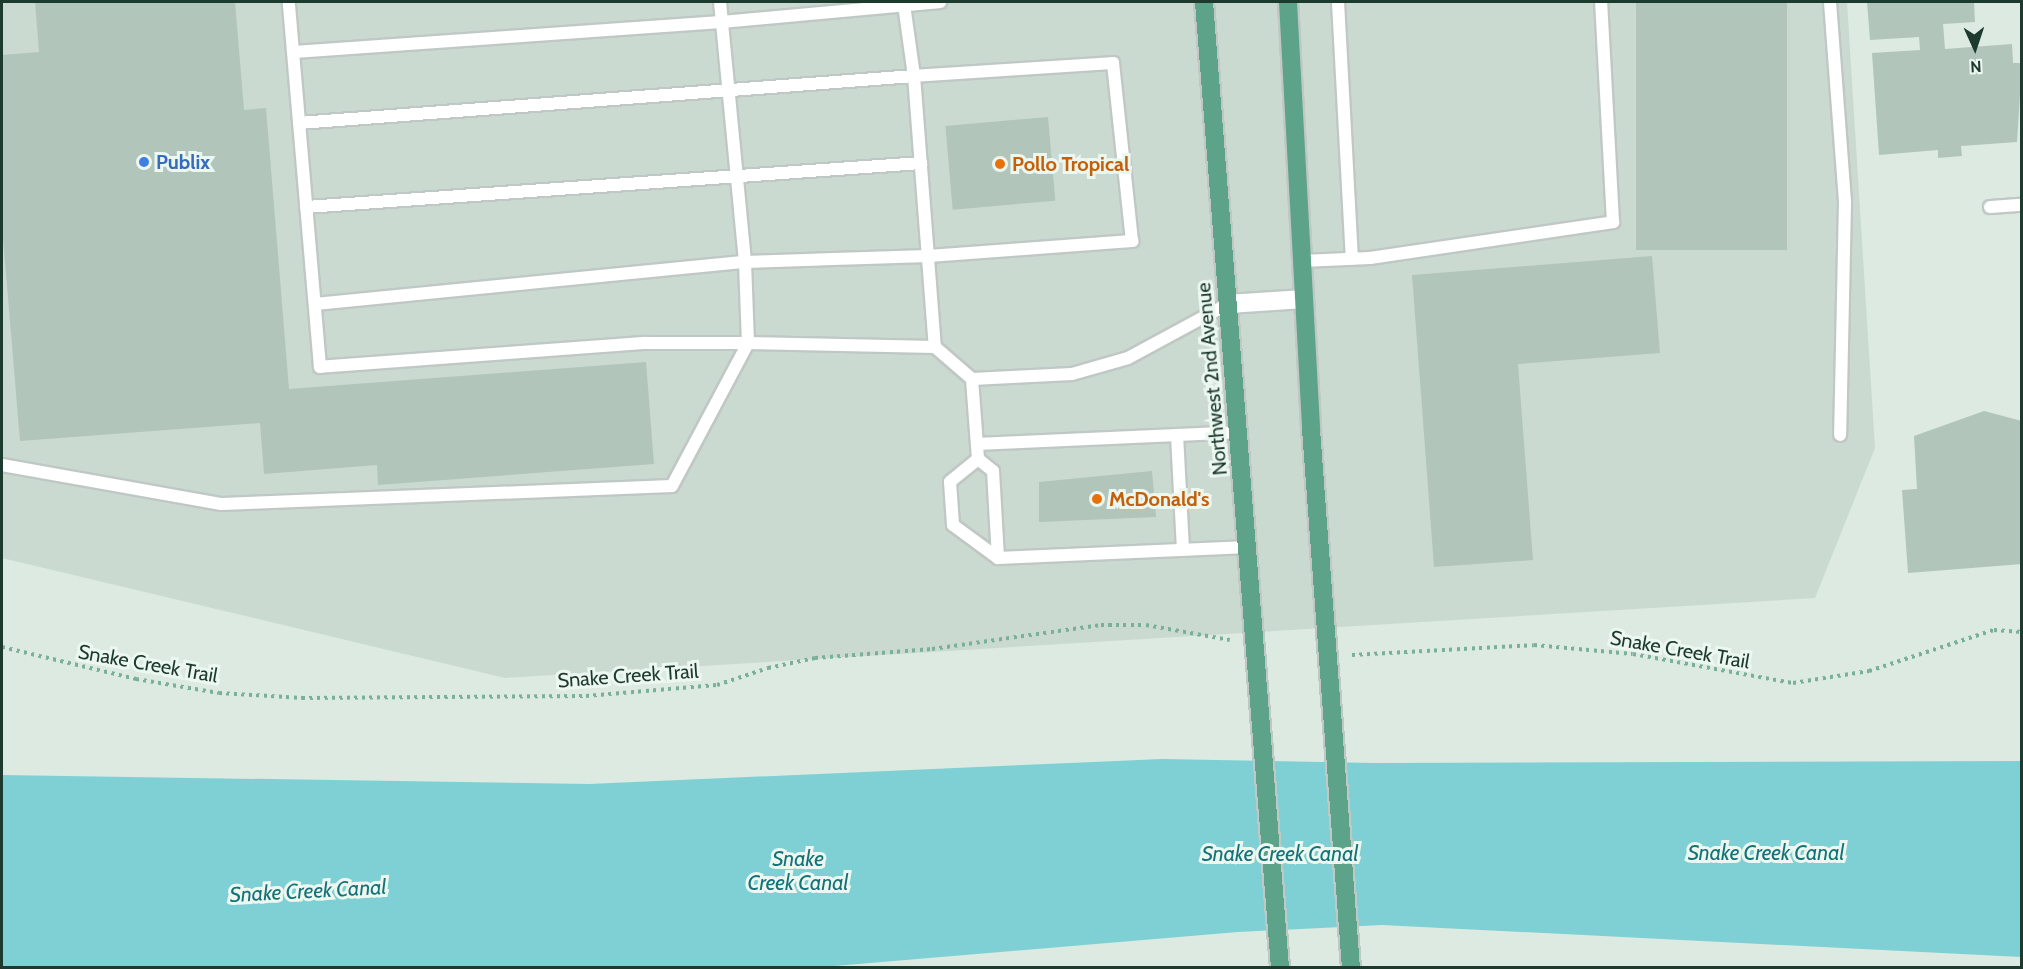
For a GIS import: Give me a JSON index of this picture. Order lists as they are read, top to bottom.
{
  "streets": {
    "main road": ["Northwest 2nd Avenue"],
    "path": ["Snake Creek Trail"]
  },
  "crossings": [
    ["Northwest 2nd Avenue", "Snake Creek Trail"]
  ],
  "water": ["Snake Creek Canal"],
  "places": ["Publix", "Pollo Tropical", "McDonald's"],
  "north": "bottom"
}
